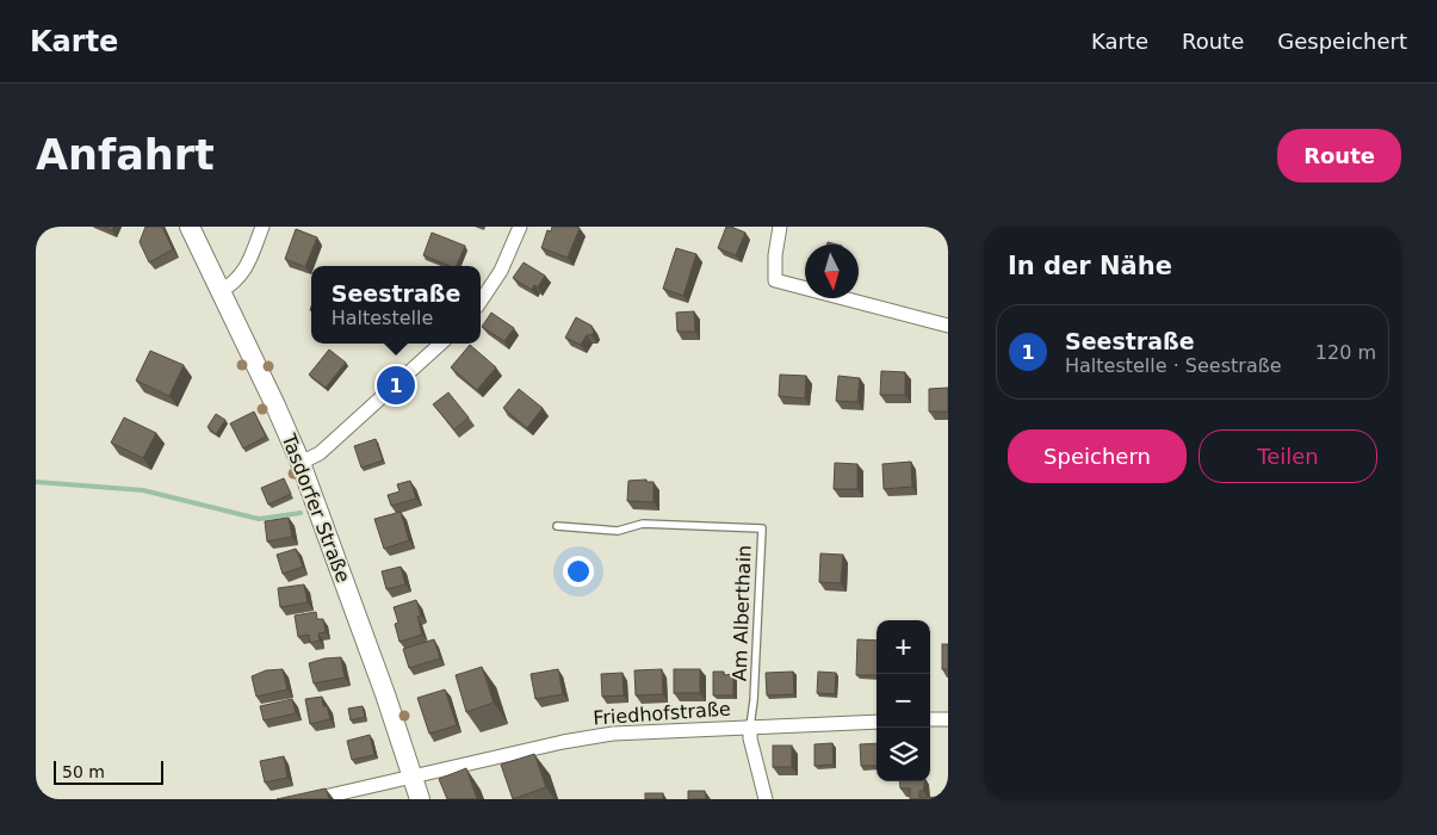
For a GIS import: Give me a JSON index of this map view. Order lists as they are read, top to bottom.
{
  "streets": {
    "main road": ["Tasdorfer Straße"],
    "street": ["Friedhofstraße"],
    "lane": ["Am Alberthain"]
  },
  "crossings": [
    ["Tasdorfer Straße", "Friedhofstraße"],
    ["Am Alberthain", "Friedhofstraße"]
  ],
  "scale_bar": "50 m",
  "north": "bottom",
  "page": {
    "header": "Karte",
    "nav": ["Karte", "Route", "Gespeichert"],
    "buttons": [
      "Route",
      ["Speichern", "Teilen"]
    ],
    "title": "Anfahrt",
    "heading": "In der Nähe",
    "popup": ["Seestraße", "Haltestelle"],
    "list": [
      {
        "mark": "1",
        "name": "Seestraße",
        "note": "Haltestelle · Seestraße",
        "value": "120 m"
      }
    ],
    "pins": "1",
    "map_buttons": ["+", "−"],
    "scale": "50 m"
  }
}
